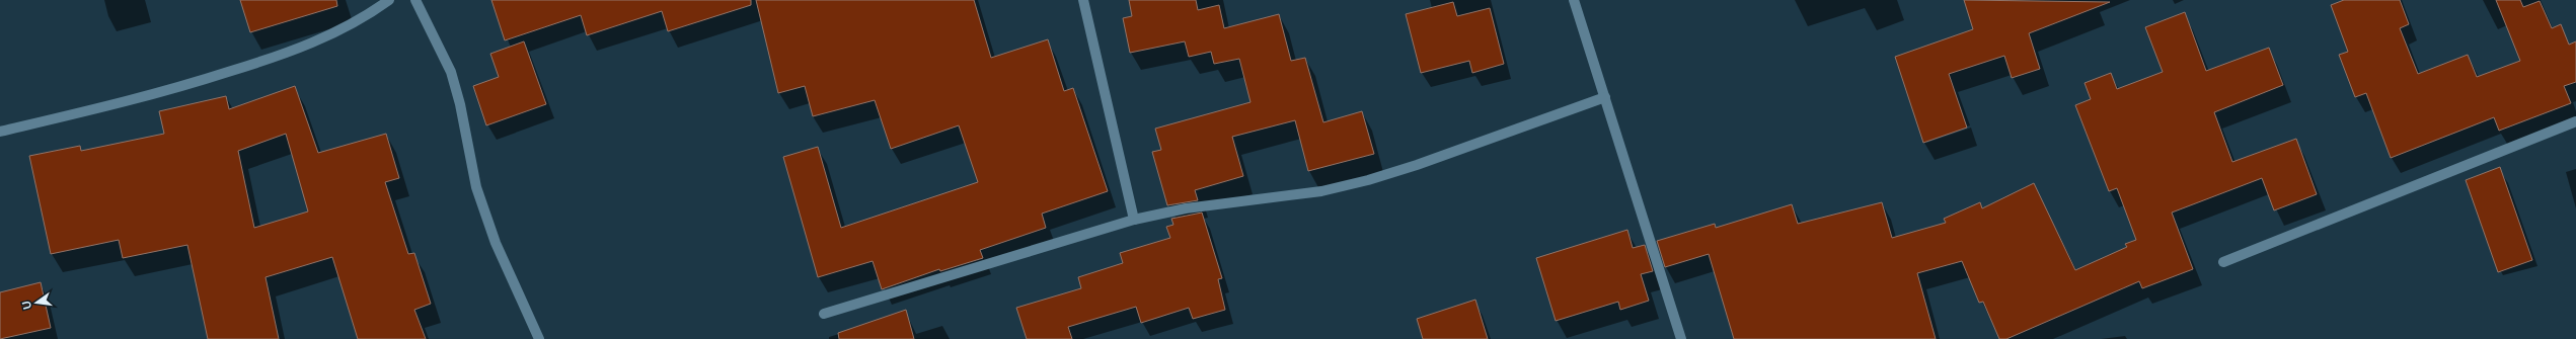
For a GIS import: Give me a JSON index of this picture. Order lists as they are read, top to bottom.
{
  "north": "left"
}
